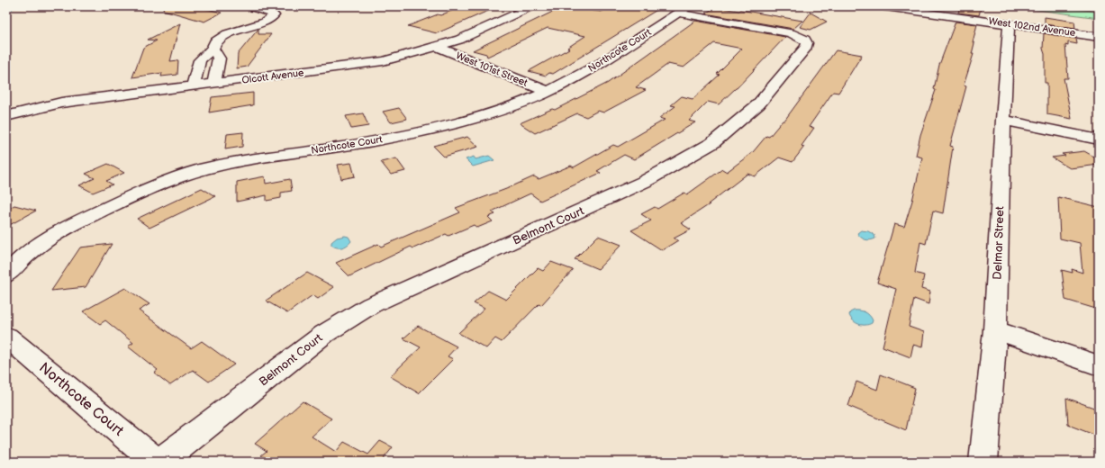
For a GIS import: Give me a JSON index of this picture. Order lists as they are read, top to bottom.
{
  "streets": {
    "street": [
      "West 102nd Avenue",
      "Northcote Court",
      "West 101st Street",
      "Olcott Avenue",
      "Belmont Court",
      "Delmar Street"
    ]
  },
  "crossings": [
    ["West 102nd Avenue", "Delmar Street"],
    ["Northcote Court", "West 101st Street"],
    ["Northcote Court", "Belmont Court"],
    ["West 101st Street", "Olcott Avenue"]
  ]
}
